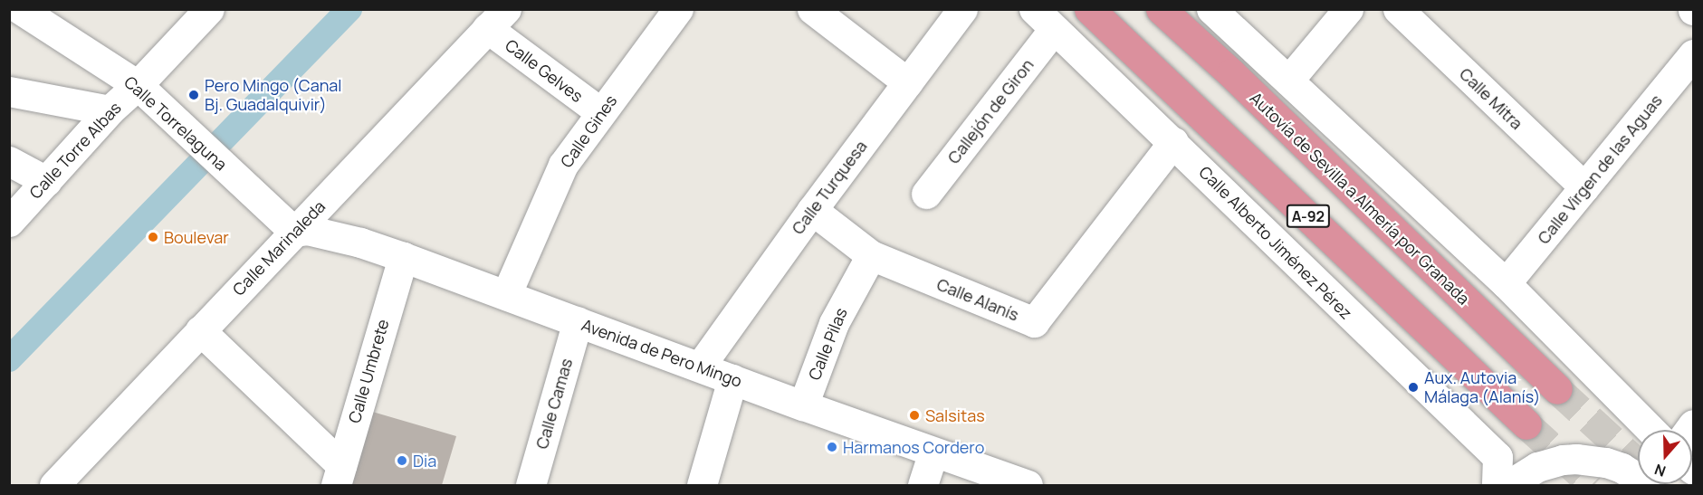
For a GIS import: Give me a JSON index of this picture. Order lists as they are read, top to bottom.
{
  "streets": {
    "highway": ["Autovía de Sevilla a Almería por Granada", "A-92"],
    "street": [
      "Calle Gelves",
      "Calle Mitra",
      "Callejón de Giron",
      "Calle Torrelaguna",
      "Calle Gines",
      "Calle Torre Albas",
      "Calle Virgen de las Aguas",
      "Calle Turquesa",
      "Calle Alberto Jiménez Pérez",
      "Calle Marinaleda",
      "Calle Alanís",
      "Calle Pilas",
      "Avenida de Pero Mingo",
      "Calle Umbrete",
      "Calle Camas"
    ]
  },
  "crossings": [
    ["Calle Gelves", "Calle Gines"],
    ["Calle Gelves", "Calle Marinaleda"],
    ["Calle Mitra", "Calle Virgen de las Aguas"],
    ["Callejón de Giron", "Calle Alberto Jiménez Pérez"],
    ["Calle Torrelaguna", "Calle Torre Albas"],
    ["Calle Torrelaguna", "Calle Marinaleda"],
    ["Calle Torrelaguna", "Avenida de Pero Mingo"],
    ["Calle Gines", "Avenida de Pero Mingo"],
    ["Calle Turquesa", "Calle Alanís"],
    ["Calle Turquesa", "Avenida de Pero Mingo"],
    ["Calle Alberto Jiménez Pérez", "Calle Alanís"],
    ["Calle Marinaleda", "Avenida de Pero Mingo"],
    ["Calle Alanís", "Calle Pilas"],
    ["Calle Pilas", "Avenida de Pero Mingo"],
    ["Avenida de Pero Mingo", "Calle Umbrete"],
    ["Avenida de Pero Mingo", "Calle Camas"]
  ],
  "places": [
    "Pero Mingo (Canal Bj. Guadalquivir)",
    "Boulevar",
    "Aux. Autovia Málaga (Alanís)",
    "Salsitas",
    "Harmanos Cordero",
    "Dia"
  ],
  "north": "bottom"
}
